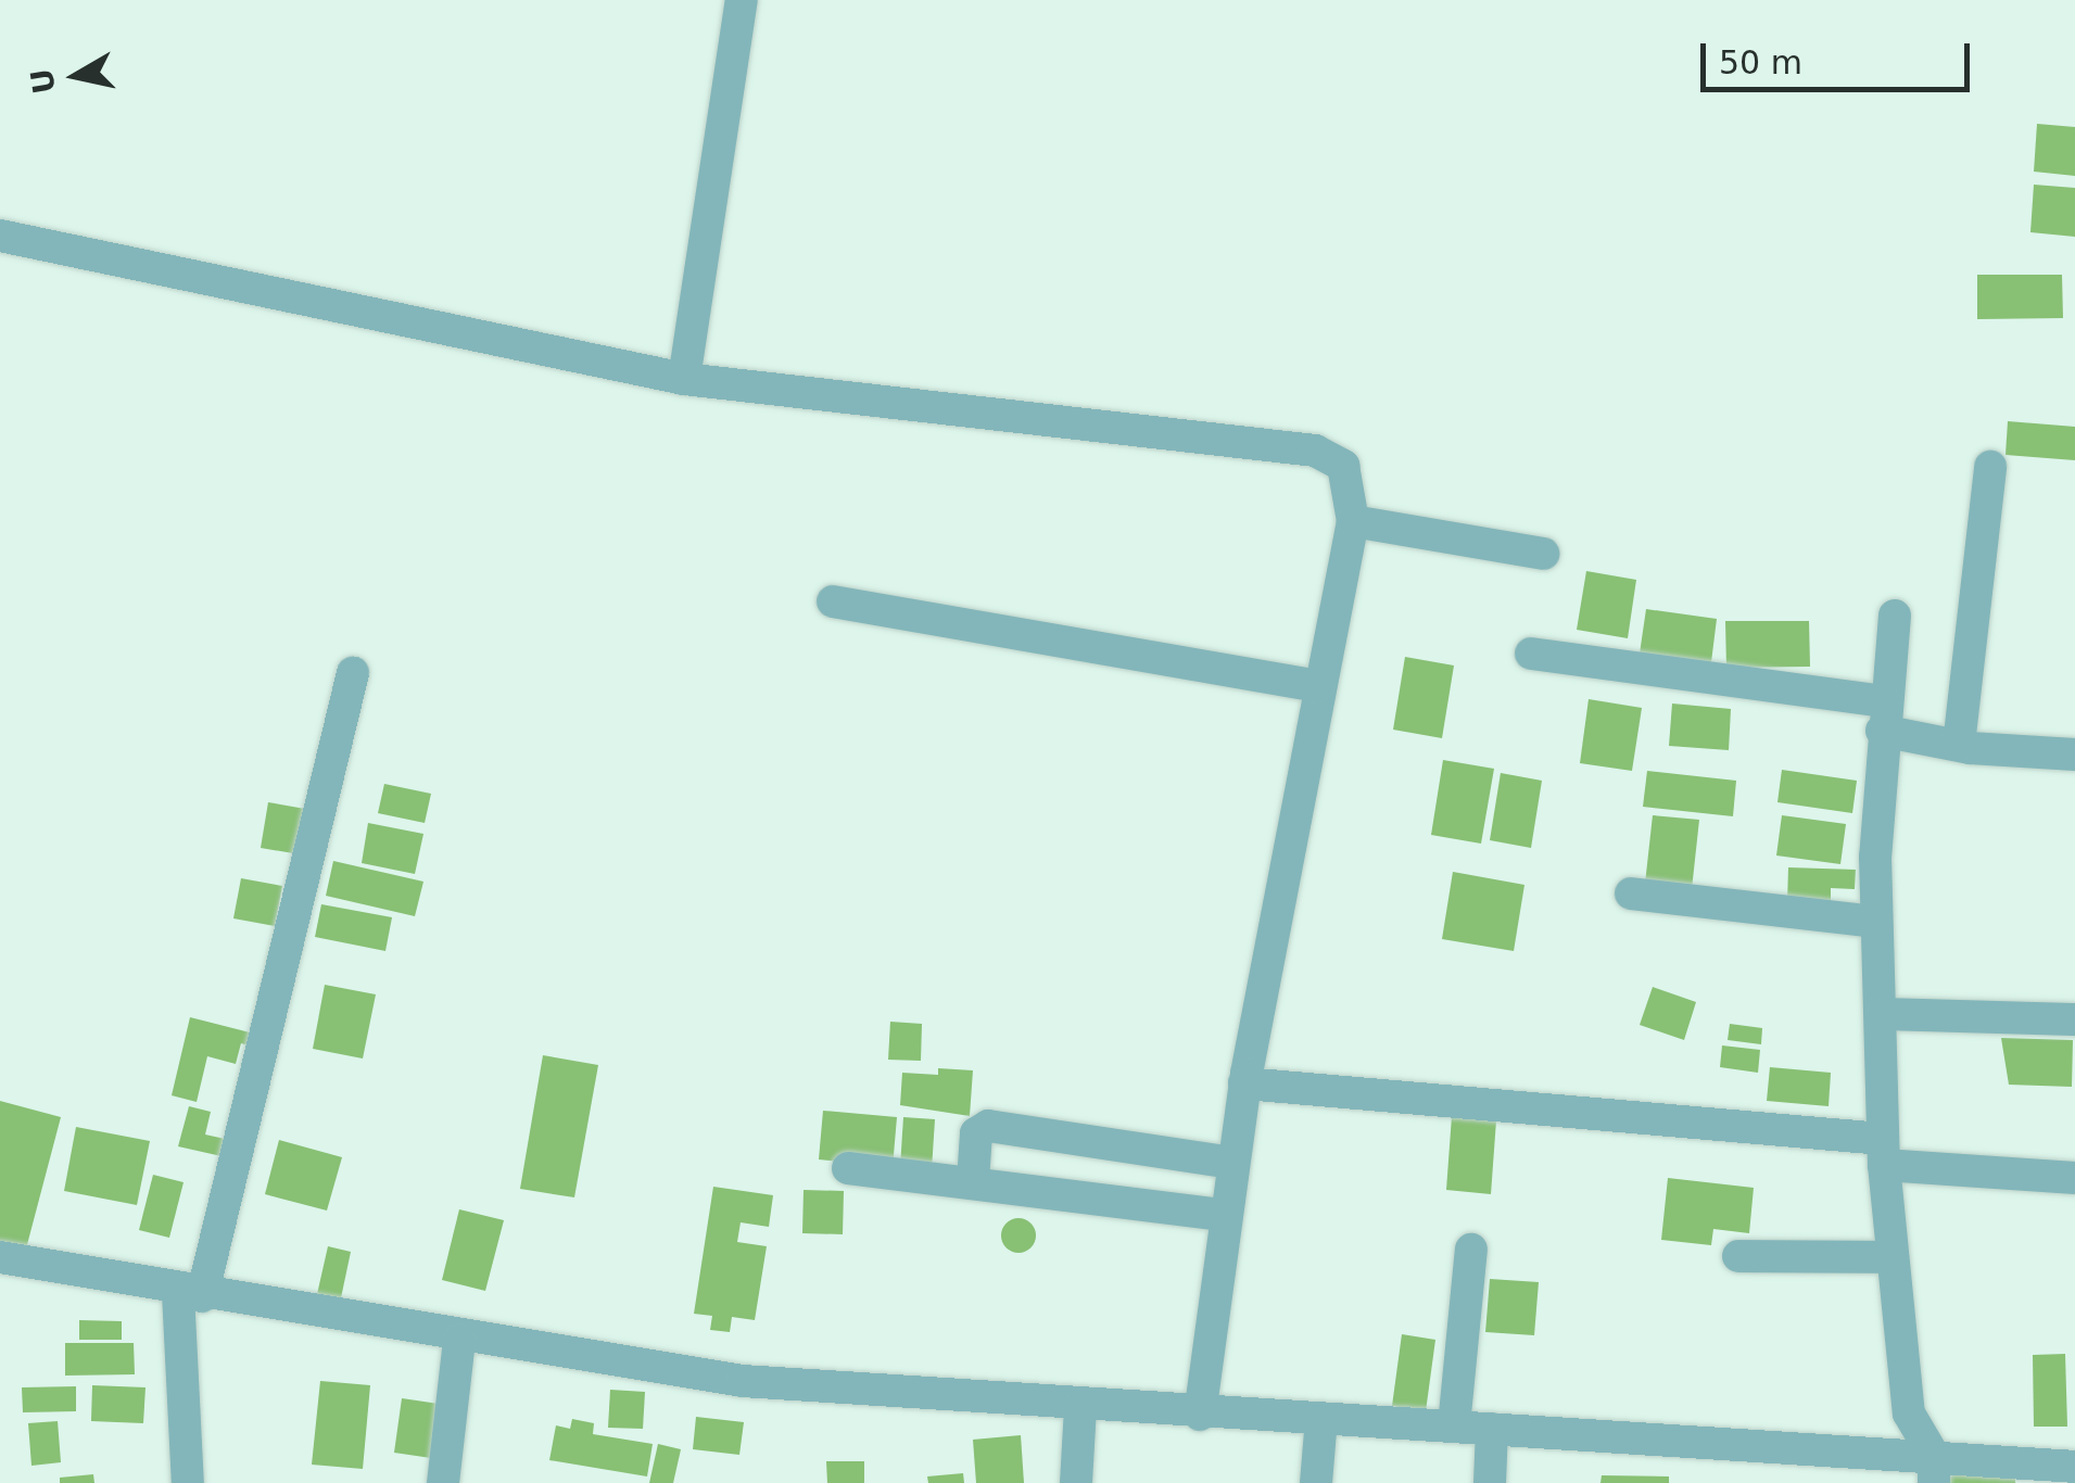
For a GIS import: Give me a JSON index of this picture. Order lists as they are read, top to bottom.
{
  "scale_bar": "50 m",
  "north": "left"
}
